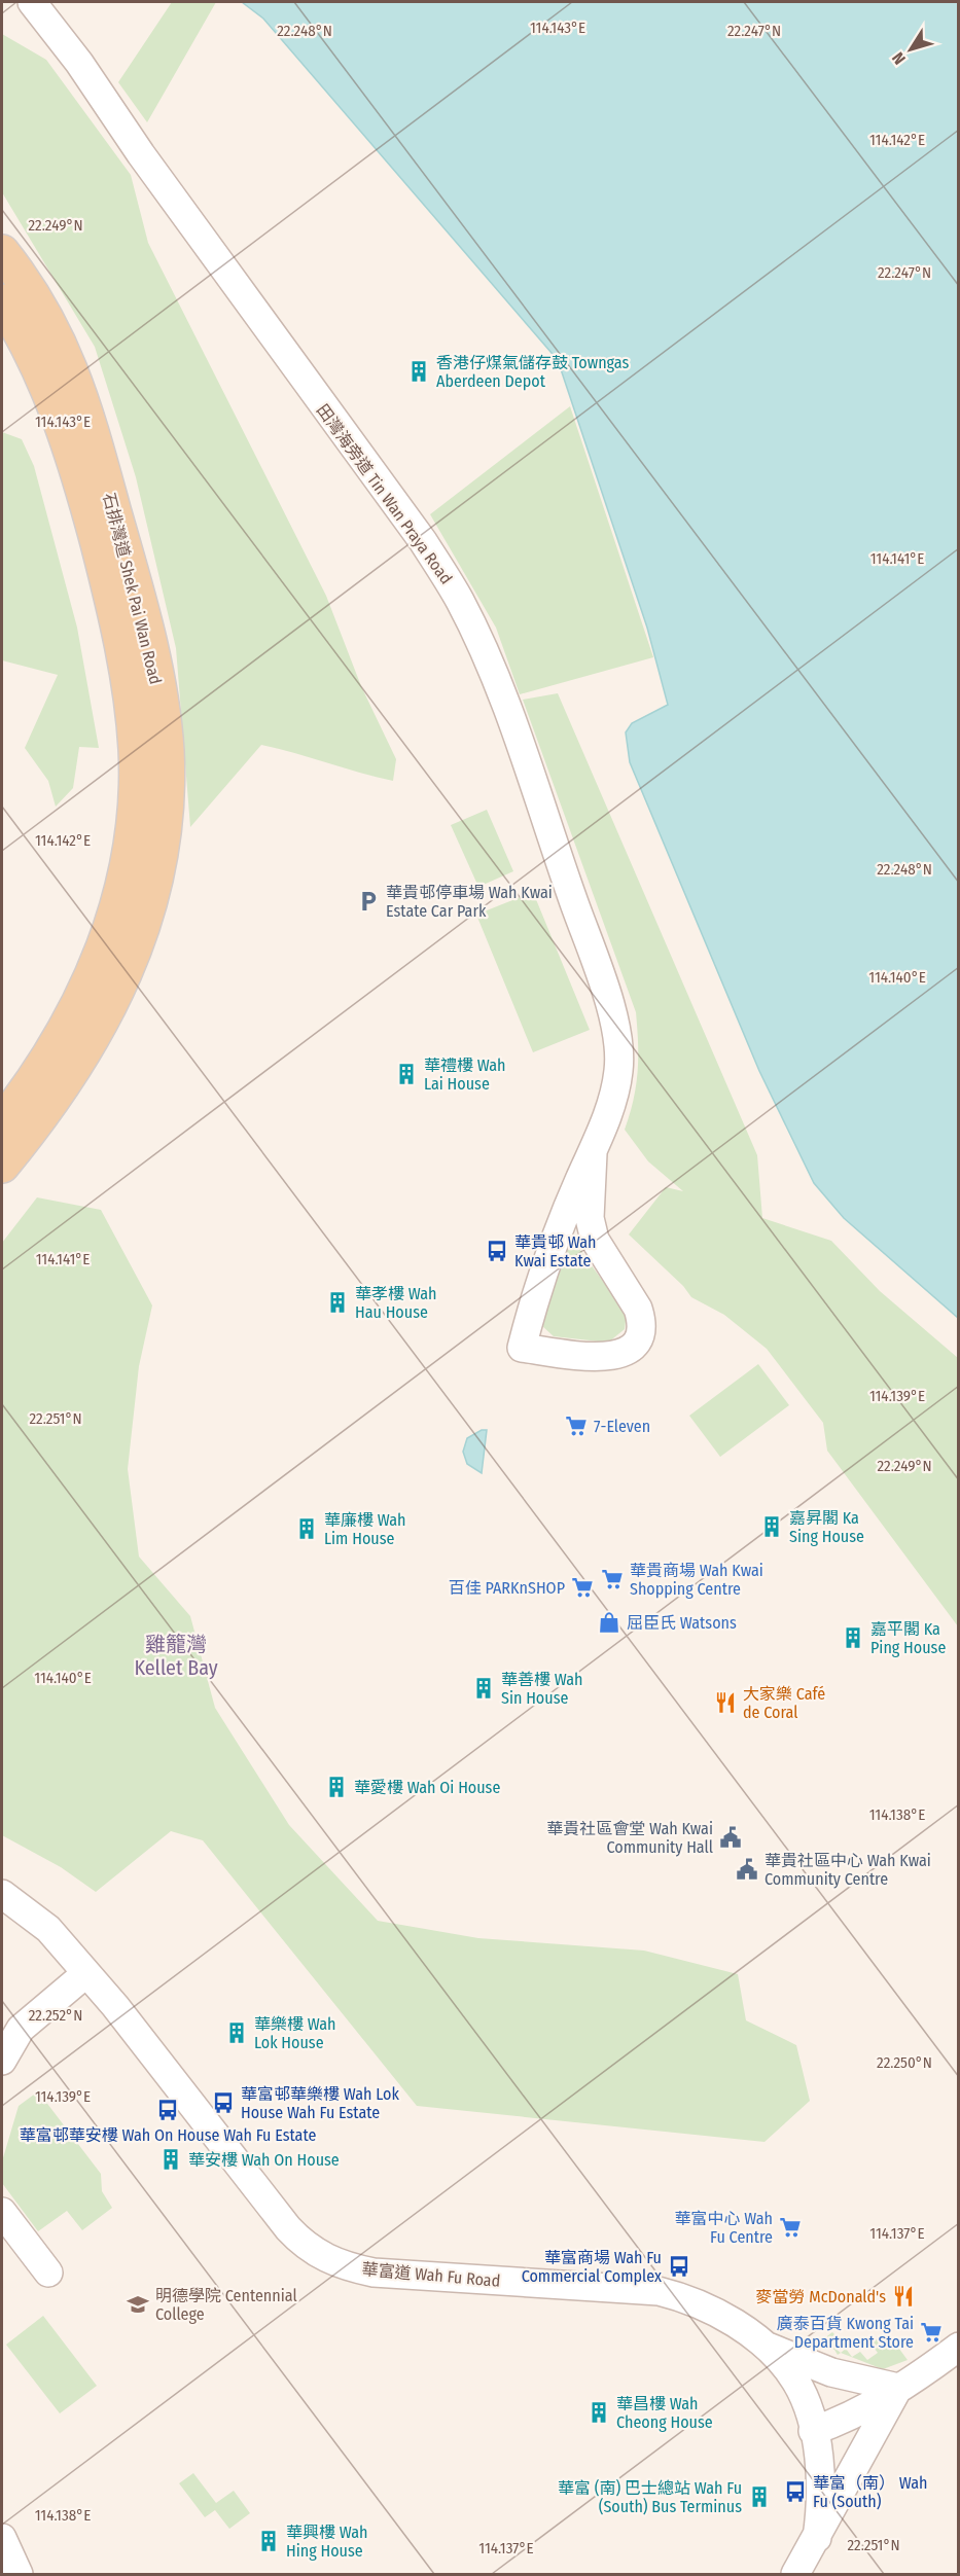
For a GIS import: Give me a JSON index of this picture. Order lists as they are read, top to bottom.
{
  "streets": {
    "main road": ["石排灣道 Shek Pai Wan Road"],
    "street": ["田灣海旁道 Tin Wan Praya Road", "華富道 Wah Fu Road"]
  },
  "districts": ["雞籠灣 Kellet Bay"],
  "places": {
    "building": [
      "香港仔煤氣儲存鼓 Towngas Aberdeen Depot",
      "華禮樓 Wah Lai House",
      "華孝樓 Wah Hau House",
      "嘉昇閣 Ka Sing House",
      "華廉樓 Wah Lim House",
      "嘉平閣 Ka Ping House",
      "華善樓 Wah Sin House",
      "華愛樓 Wah Oi House",
      "華樂樓 Wah Lok House",
      "華安樓 Wah On House",
      "華昌樓 Wah Cheong House",
      "華富 (南) 巴士總站 Wah Fu (South) Bus Terminus",
      "華興樓 Wah Hing House"
    ],
    "parking": ["華貴邨停車場 Wah Kwai Estate Car Park"],
    "bus stop": [
      "華貴邨 Wah Kwai Estate",
      "華富邨華樂樓 Wah Lok House Wah Fu Estate",
      "華富邨華安樓 Wah On House Wah Fu Estate",
      "華富商場 Wah Fu Commercial Complex",
      "華富（南） Wah Fu (South)"
    ],
    "supermarket": [
      "7-Eleven",
      "華貴商場 Wah Kwai Shopping Centre",
      "百佳 PARKnSHOP",
      "華富中心 Wah Fu Centre",
      "廣泰百貨 Kwong Tai Department Store"
    ],
    "shop": ["屈臣氏 Watsons"],
    "restaurant": ["大家樂 Café de Coral", "麥當勞 McDonald's"],
    "public building": ["華貴社區會堂 Wah Kwai Community Hall", "華貴社區中心 Wah Kwai Community Centre"],
    "school or university": ["明德學院 Centennial College"]
  },
  "north": "bottom left",
  "coordinates": [
    "114.143°E",
    "22.248°N",
    "22.247°N",
    "114.142°E",
    "22.249°N",
    "114.141°E",
    "114.140°E",
    "114.139°E",
    "22.251°N",
    "114.138°E",
    "22.252°N",
    "22.250°N",
    "114.137°E"
  ]
}
